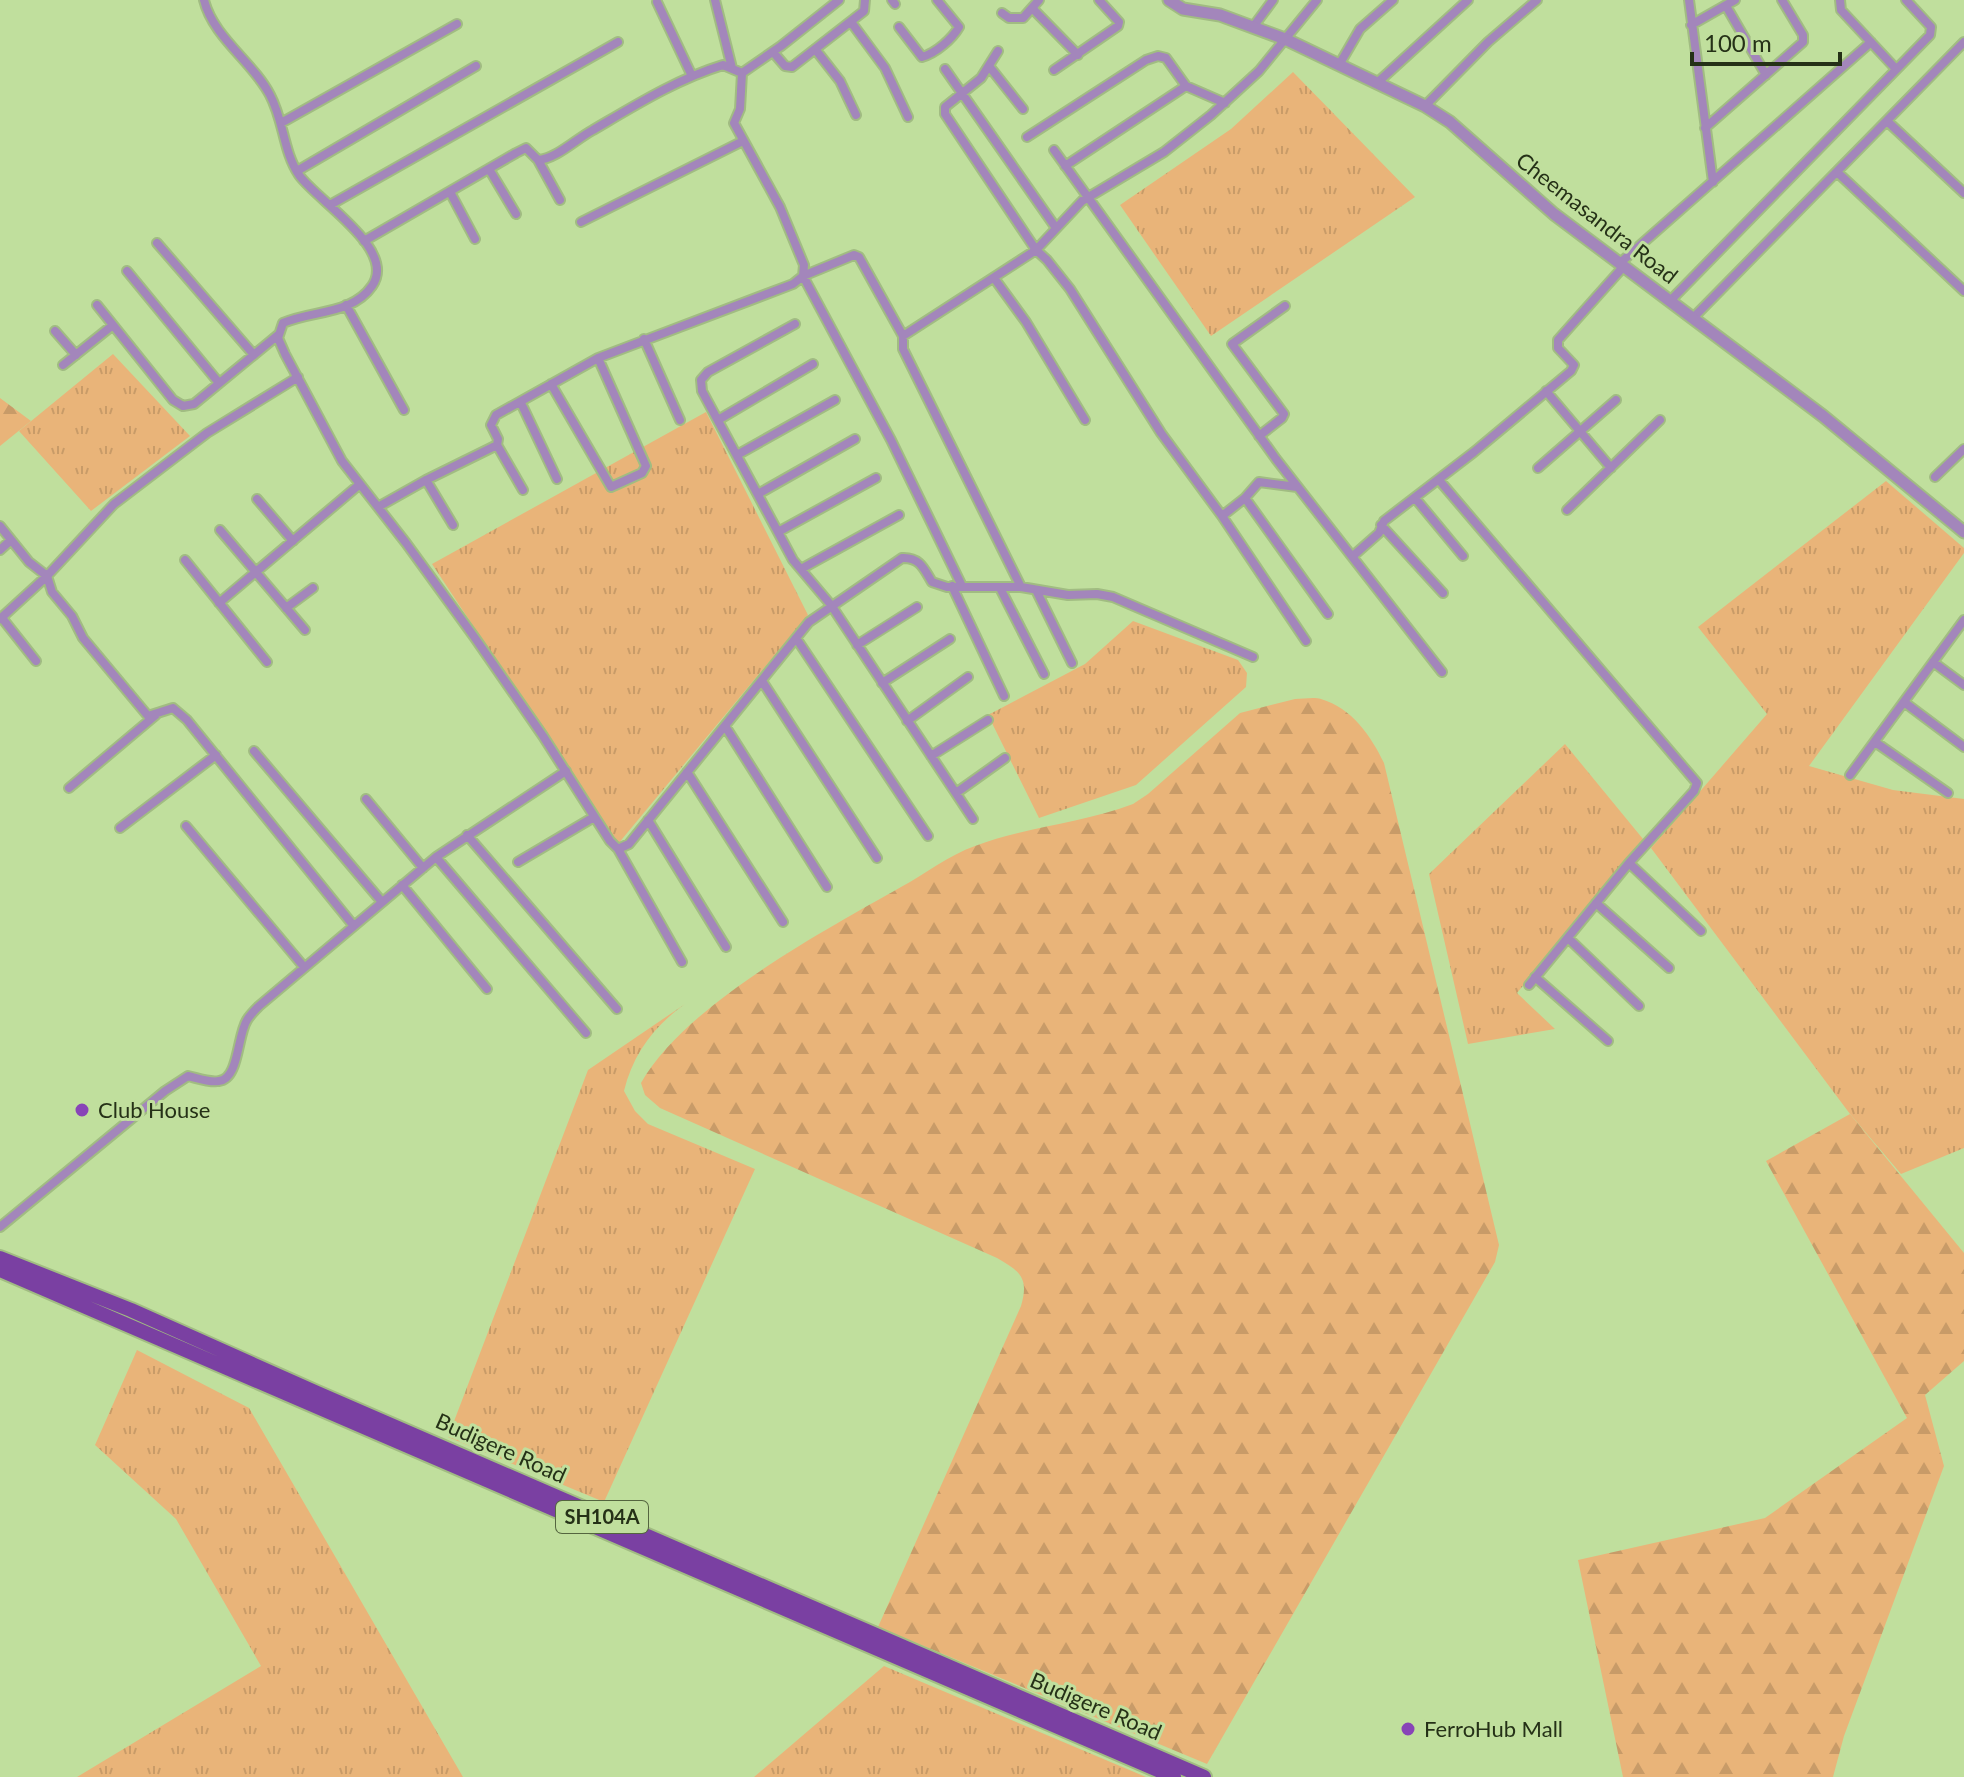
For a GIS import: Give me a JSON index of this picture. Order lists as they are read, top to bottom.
{
  "streets": {
    "main road": ["Budigere Road", "SH104A"],
    "street": ["Cheemasandra Road"]
  },
  "places": ["Club House", "FerroHub Mall"],
  "scale_bar": "100 m"
}
